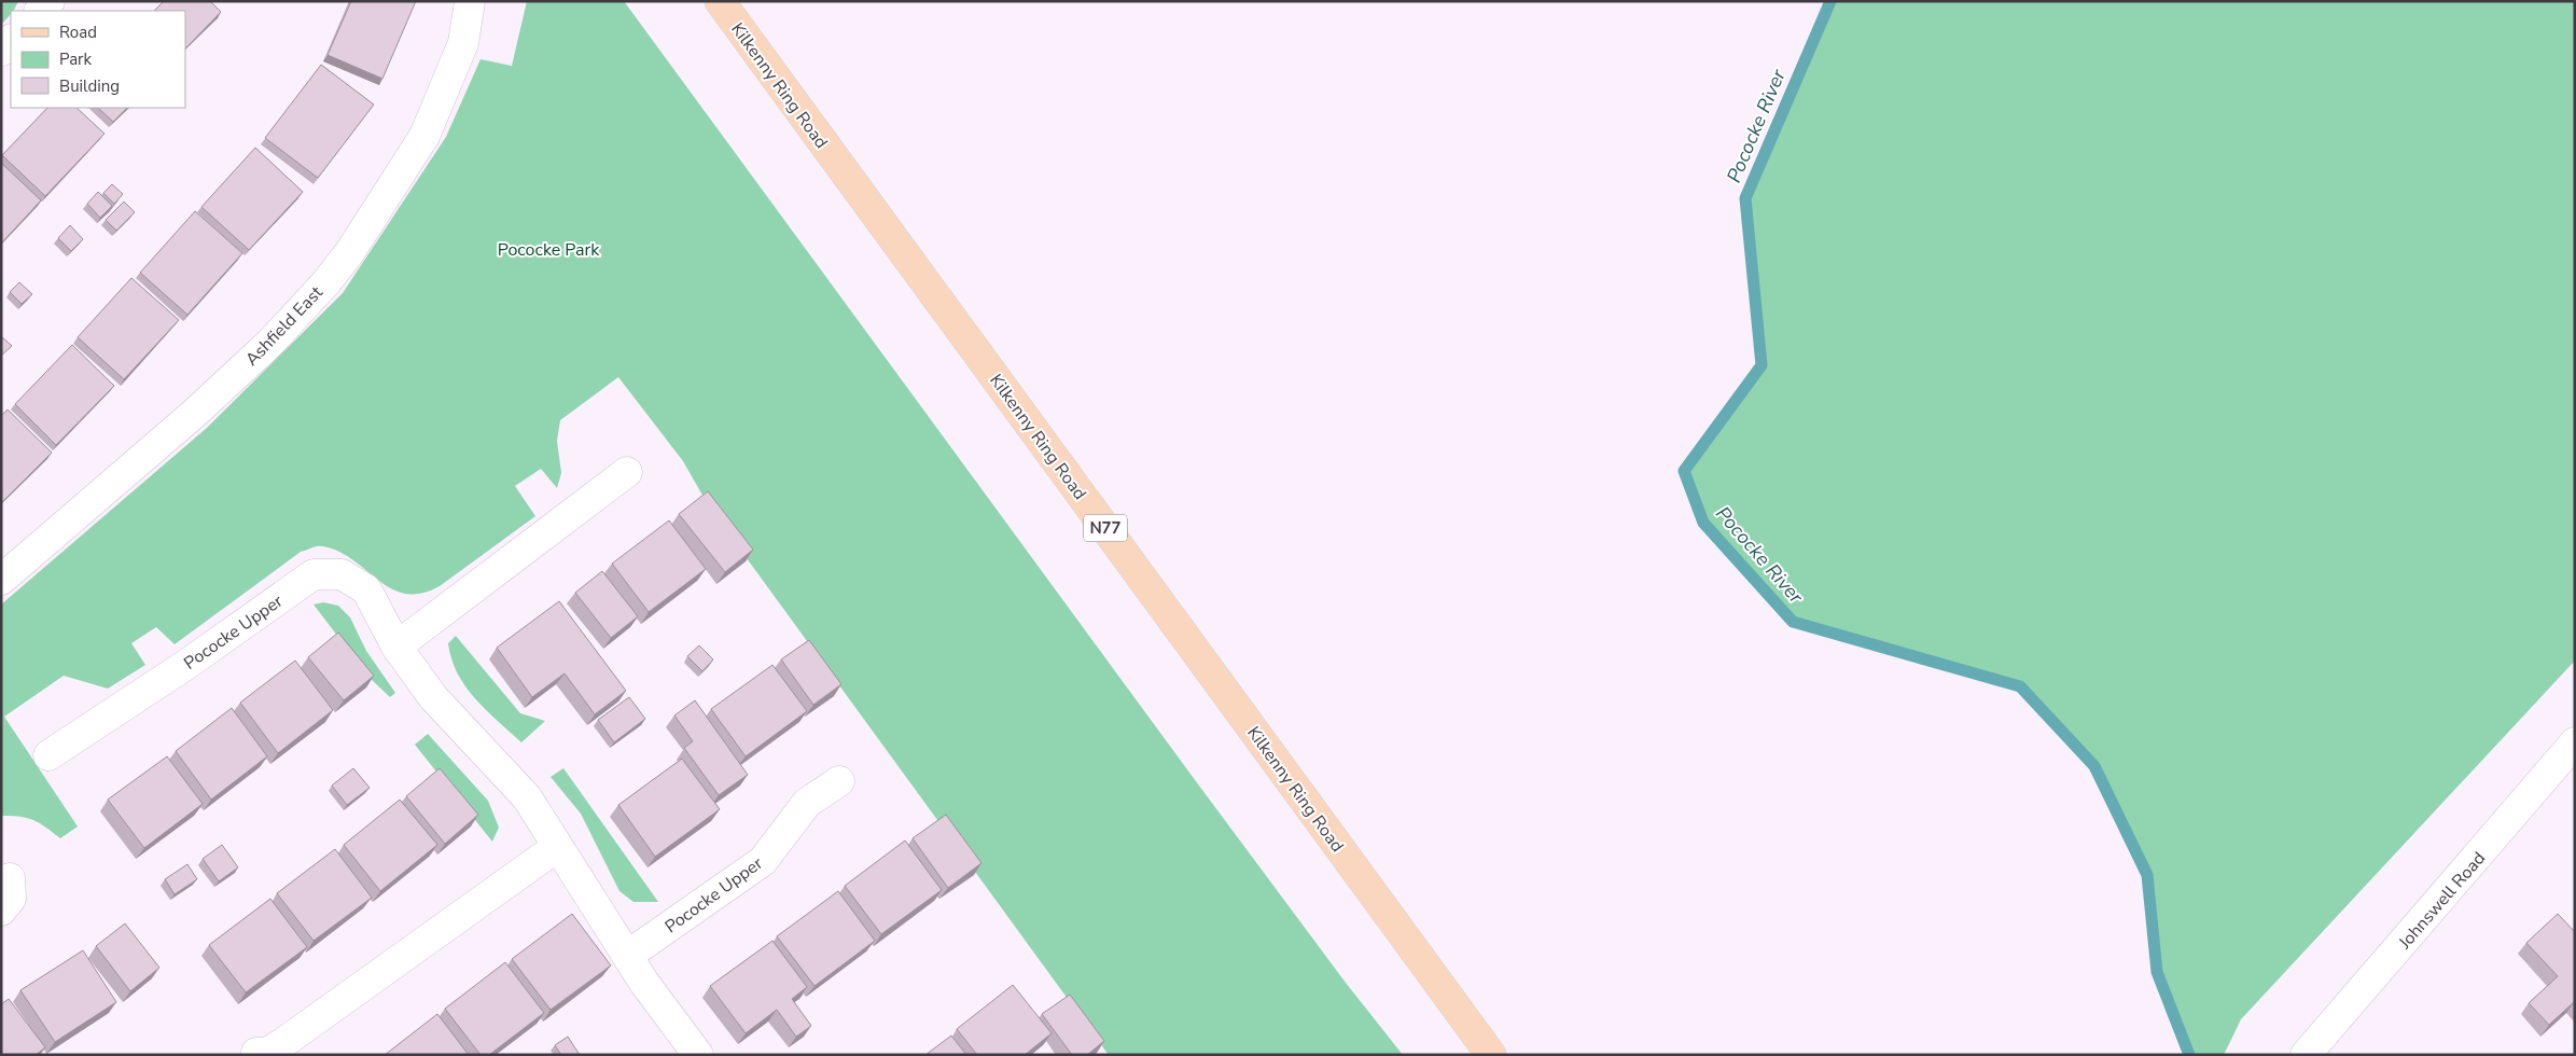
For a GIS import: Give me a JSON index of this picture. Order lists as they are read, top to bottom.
{
  "streets": {
    "main road": ["Kilkenny Ring Road", "N77"],
    "street": ["Ashfield East", "Pococke Upper", "Johnswell Road"]
  },
  "water": ["Pococke River"],
  "parks": ["Pococke Park"],
  "legend": ["Road", "Park", "Building"]
}
